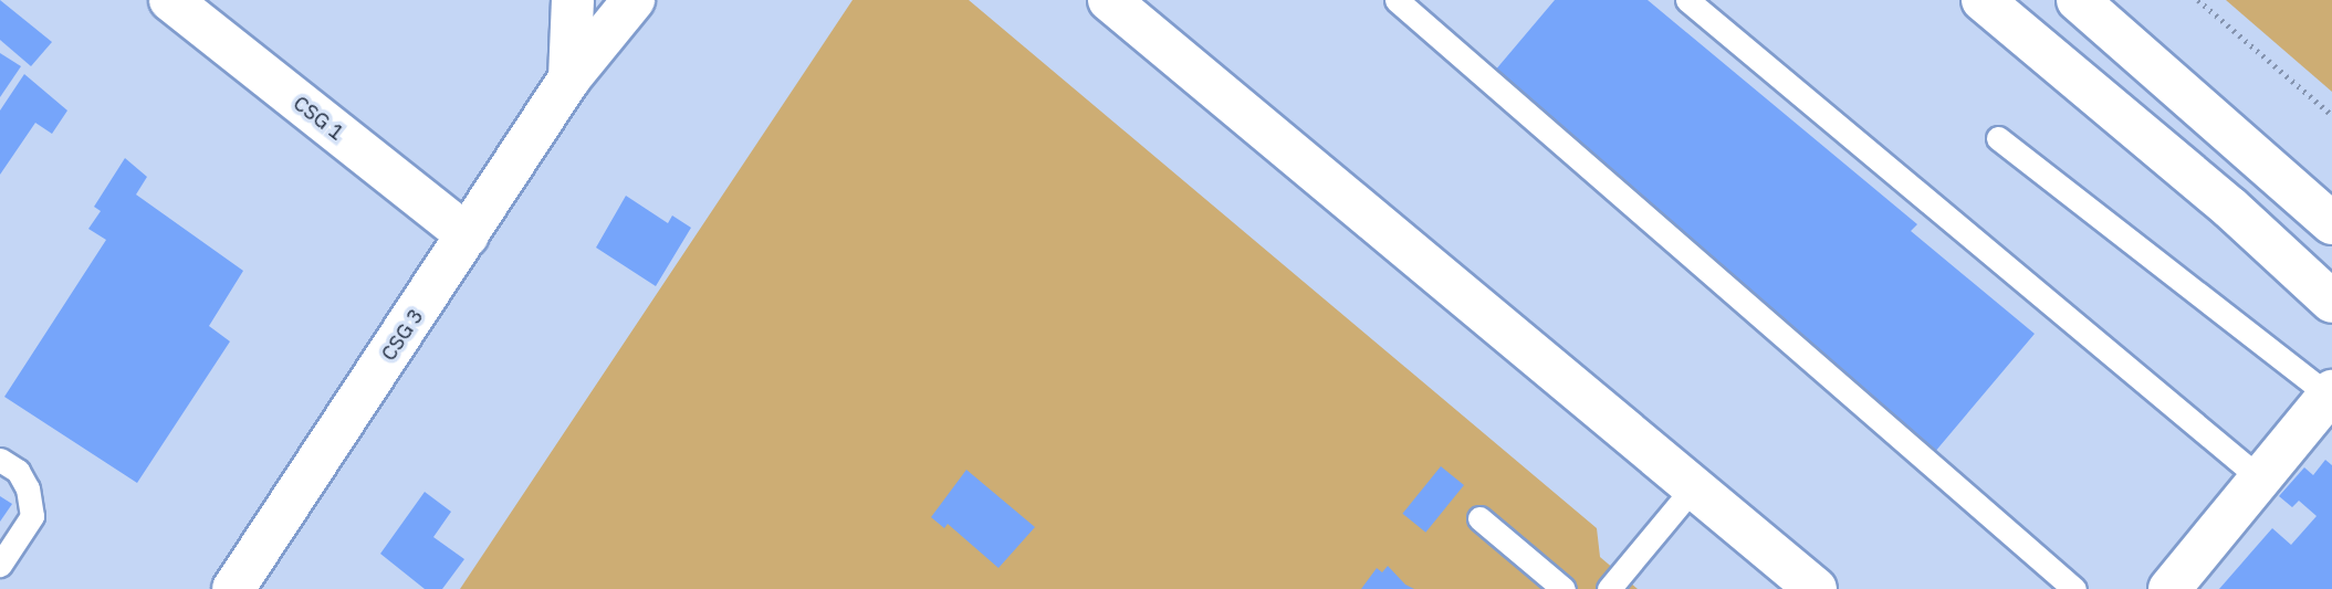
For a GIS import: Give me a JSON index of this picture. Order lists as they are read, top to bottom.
{
  "streets": {
    "street": ["CSG 1", "CSG 3"]
  },
  "crossings": [
    ["CSG 1", "CSG 3"]
  ]
}
